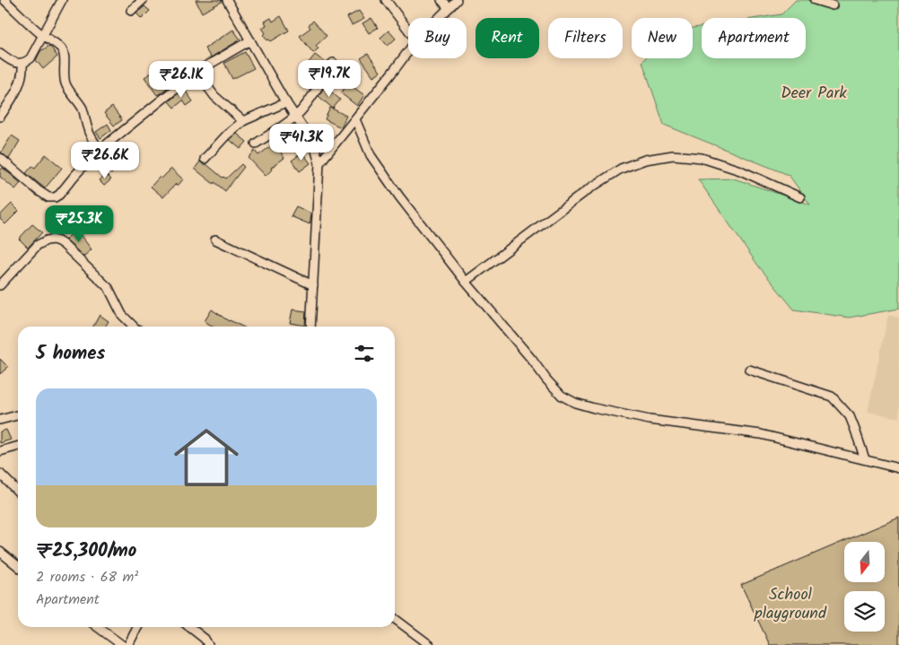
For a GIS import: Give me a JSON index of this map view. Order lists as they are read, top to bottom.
{
  "parks": ["Deer Park", "School playground"],
  "north": "bottom",
  "page": {
    "chip": [
      "Buy",
      "Rent",
      "Filters",
      "New",
      "Apartment"
    ],
    "price": [
      "₹19.7K",
      "₹26.1K",
      "₹41.3K",
      "₹26.6K",
      "₹25.3K"
    ],
    "heading": "5 homes",
    "list": [
      {
        "name": "₹25,300/mo",
        "note": "2 rooms · 68 m² · Apartment"
      }
    ]
  }
}
